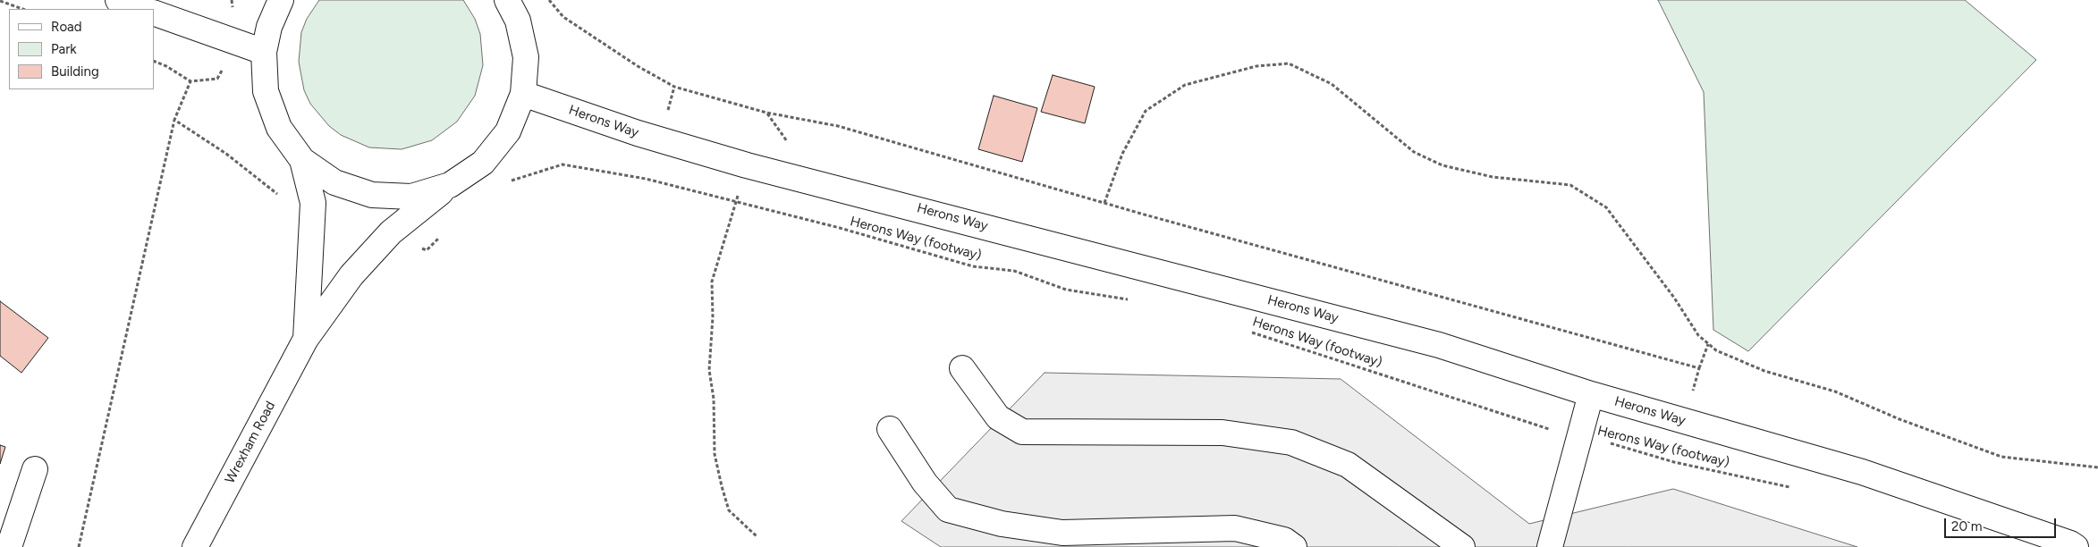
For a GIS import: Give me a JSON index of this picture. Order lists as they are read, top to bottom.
{
  "streets": {
    "main road": ["Herons Way", "Wrexham Road"],
    "path": ["Herons Way (footway)"]
  },
  "legend": ["Road", "Park", "Building"],
  "scale_bar": "20 m"
}
